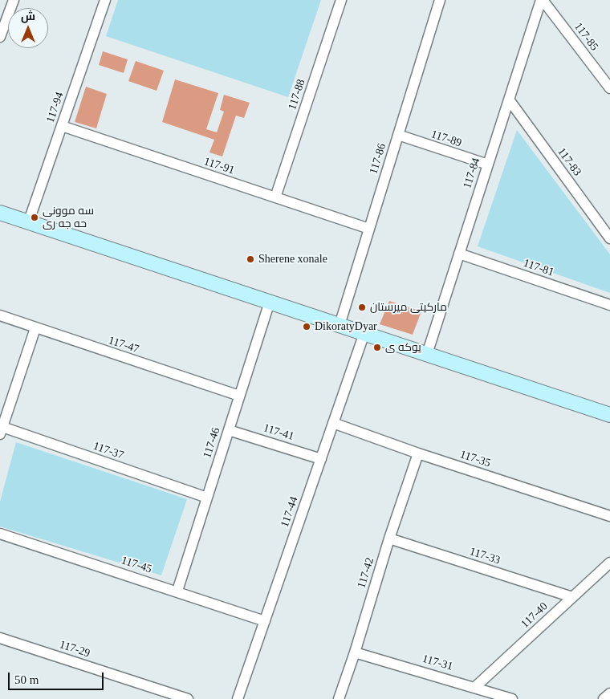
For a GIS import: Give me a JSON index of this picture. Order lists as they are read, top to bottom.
{
  "streets": {
    "street": [
      "117-85",
      "117-88",
      "117-94",
      "117-89",
      "117-86",
      "117-83",
      "117-91",
      "117-84",
      "117-81",
      "117-47",
      "117-41",
      "117-46",
      "117-37",
      "117-35",
      "117-44",
      "117-33",
      "117-45",
      "117-42",
      "117-40",
      "117-29",
      "117-31"
    ]
  },
  "crossings": [
    ["117-85", "117-84"],
    ["117-88", "117-91"],
    ["117-94", "117-91"],
    ["117-89", "117-86"],
    ["117-89", "117-84"],
    ["117-86", "117-91"],
    ["117-83", "117-84"],
    ["117-84", "117-81"],
    ["117-47", "117-46"],
    ["117-41", "117-46"],
    ["117-41", "117-44"],
    ["117-46", "117-37"],
    ["117-46", "117-45"],
    ["117-35", "117-44"],
    ["117-35", "117-42"],
    ["117-44", "117-45"],
    ["117-33", "117-42"],
    ["117-33", "117-40"],
    ["117-42", "117-31"],
    ["117-40", "117-31"]
  ],
  "places": [
    "سه موونی حه جه ری",
    "Sherene xonale",
    "مارکیتی میرستان",
    "DikoratyDyar",
    "یوکه ی"
  ],
  "scale_bar": "50 m",
  "north": "top"
}
